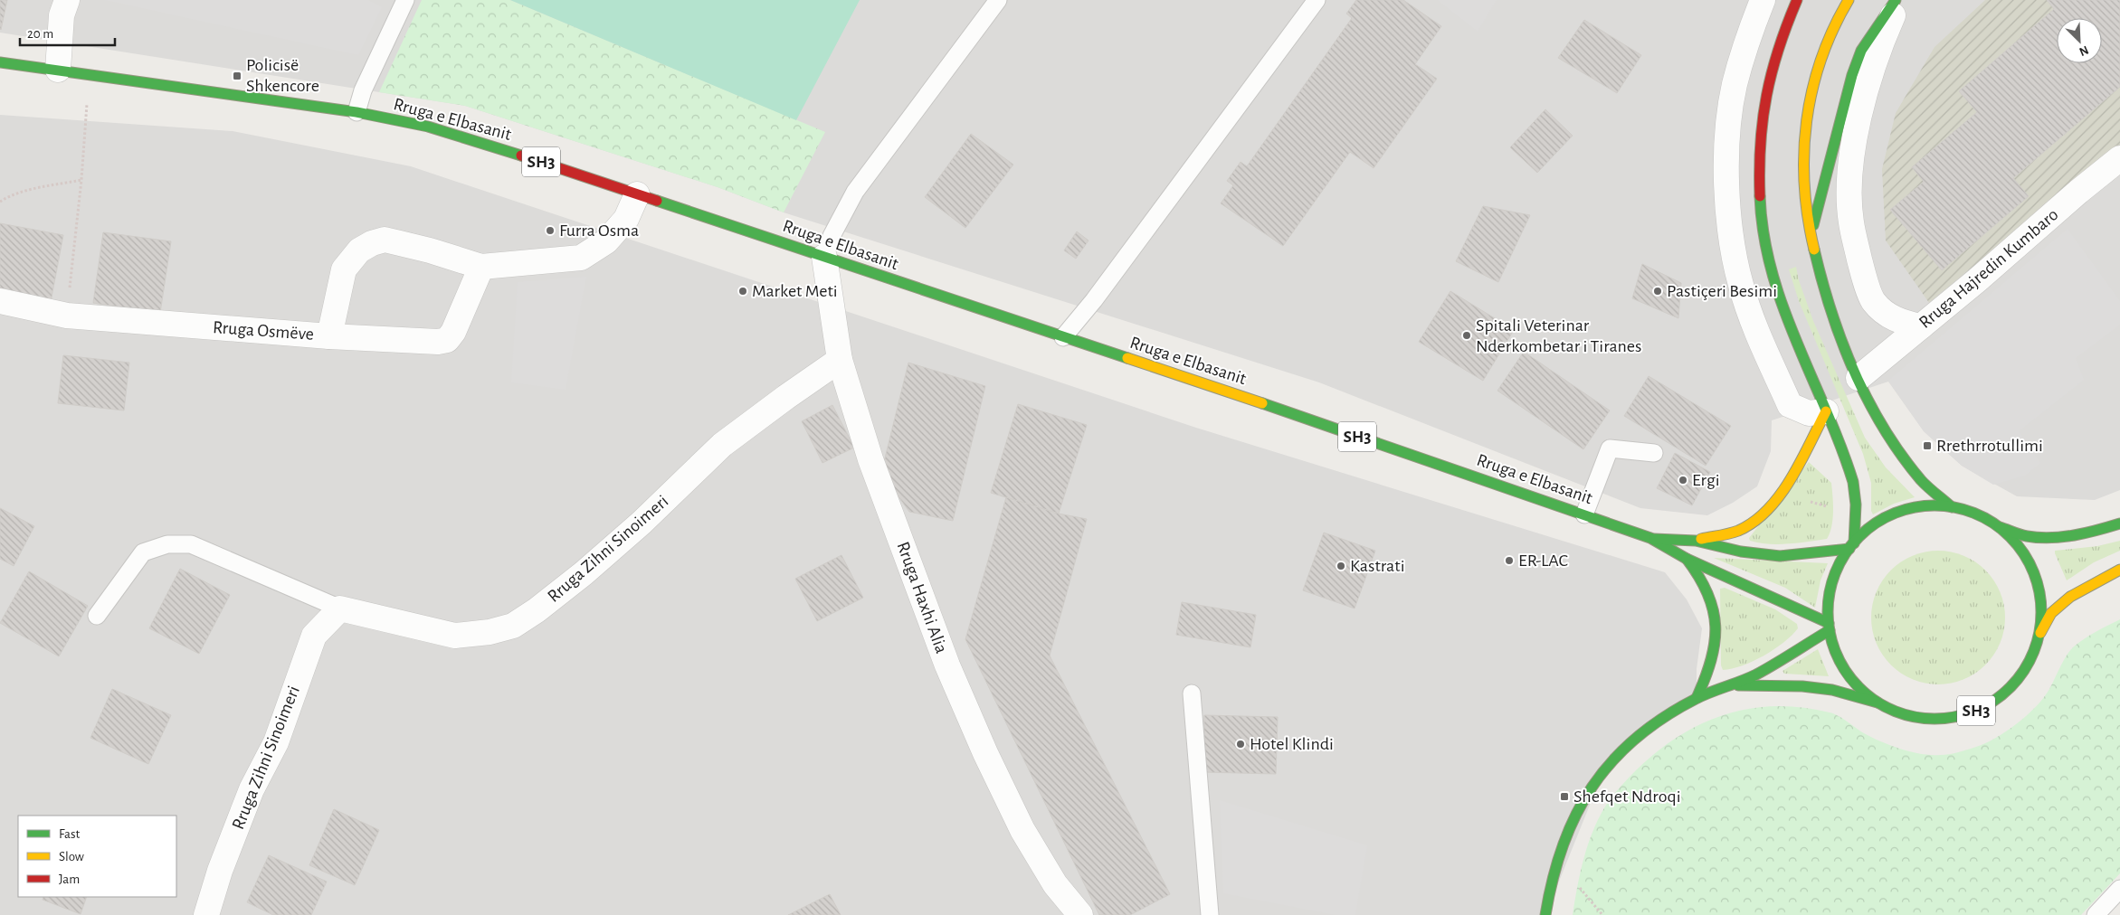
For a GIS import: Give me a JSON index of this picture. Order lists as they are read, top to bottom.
{
  "streets": {
    "main road": ["Rruga e Elbasanit", "SH3"],
    "street": [
      "Rruga Hajredin Kumbaro",
      "Rruga Osmëve",
      "Rruga Zihni Sinoimeri",
      "Rruga Haxhi Alia"
    ]
  },
  "crossings": [
    ["Rruga e Elbasanit", "SH3"],
    ["Rruga e Elbasanit", "Rruga Haxhi Alia"],
    ["Rruga Zihni Sinoimeri", "Rruga Haxhi Alia"]
  ],
  "places": {
    "transit": ["Policisë Shkencore", "Rrethrrotullimi", "Shefqet Ndroqi"],
    "other": [
      "Furra Osma",
      "Market Meti",
      "Pastiçeri Besimi",
      "Spitali Veterinar Nderkombetar i Tiranes",
      "Ergi",
      "ER-LAC",
      "Kastrati",
      "Hotel Klindi"
    ]
  },
  "legend": ["Fast", "Slow", "Jam"],
  "scale_bar": "20 m",
  "north": "bottom right"
}
